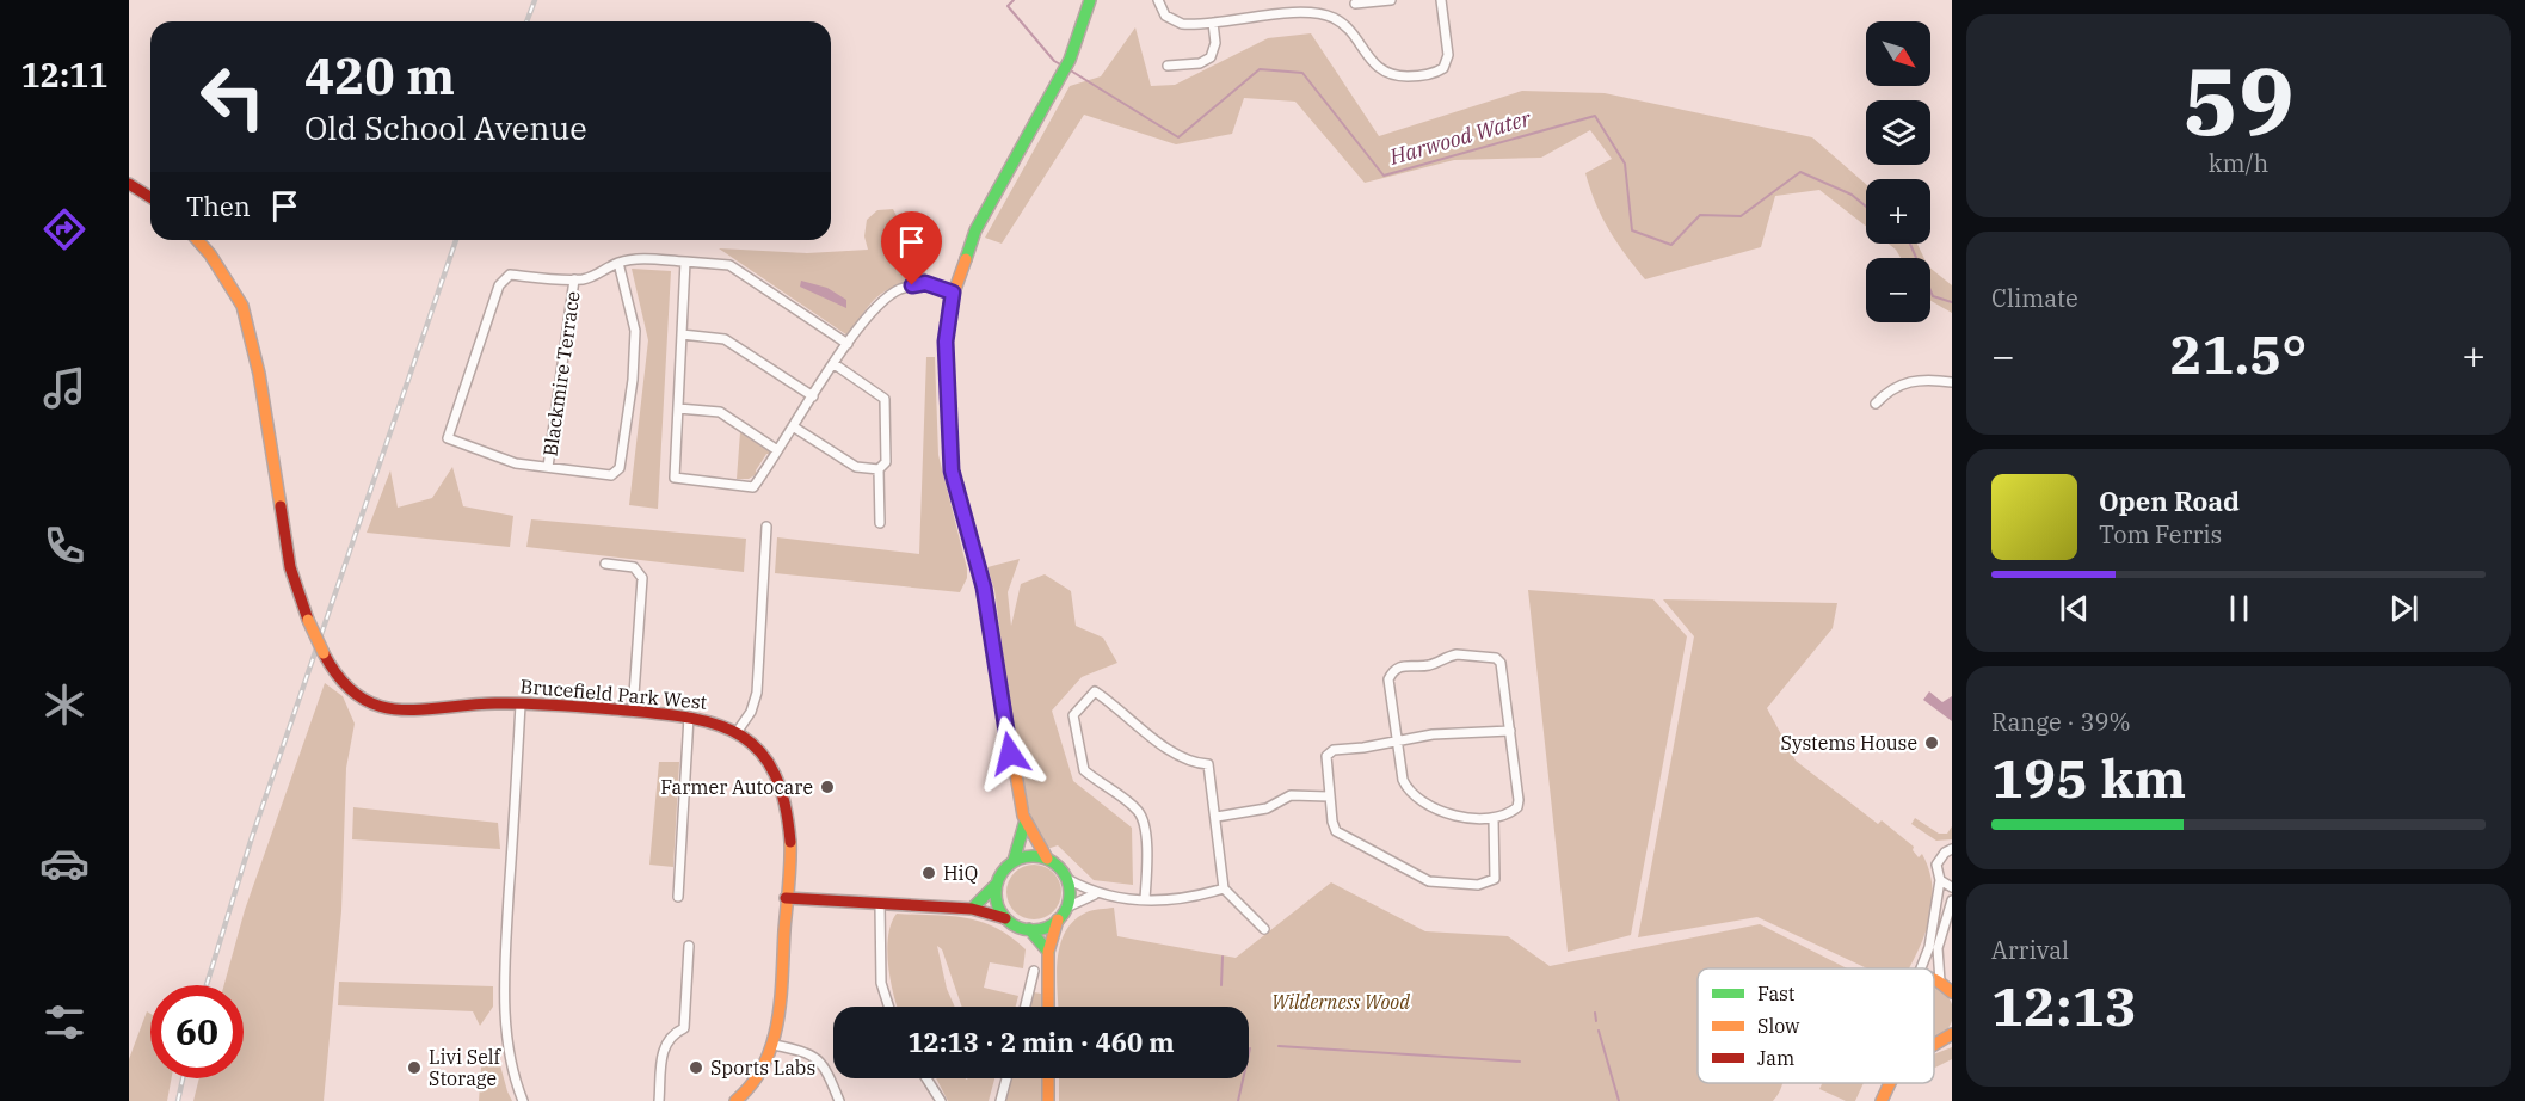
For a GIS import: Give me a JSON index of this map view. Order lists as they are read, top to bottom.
{
  "streets": {
    "street": ["Blackmire Terrace", "Brucefield Park West"]
  },
  "water": ["Harwood Water"],
  "parks": ["Wilderness Wood"],
  "places": [
    "Systems House",
    "Farmer Autocare",
    "HiQ",
    "Livi Self Storage",
    "Sports Labs"
  ],
  "legend": ["Fast", "Slow", "Jam"],
  "north": "bottom right",
  "page": {
    "tabs": "12:11",
    "tile": [
      ["59", "km/h"],
      "Climate",
      ["Range · 39%", "195 km"],
      ["Arrival", "12:13"]
    ],
    "map_buttons": ["+", "−"],
    "turn": ["420 m", "Old School Avenue"],
    "then": "Then",
    "heat": ["−", "21.5°", "+"],
    "song": ["Open Road", "Tom Ferris"],
    "limit": "60",
    "trip": "12:13 · 2 min · 460 m"
  }
}
